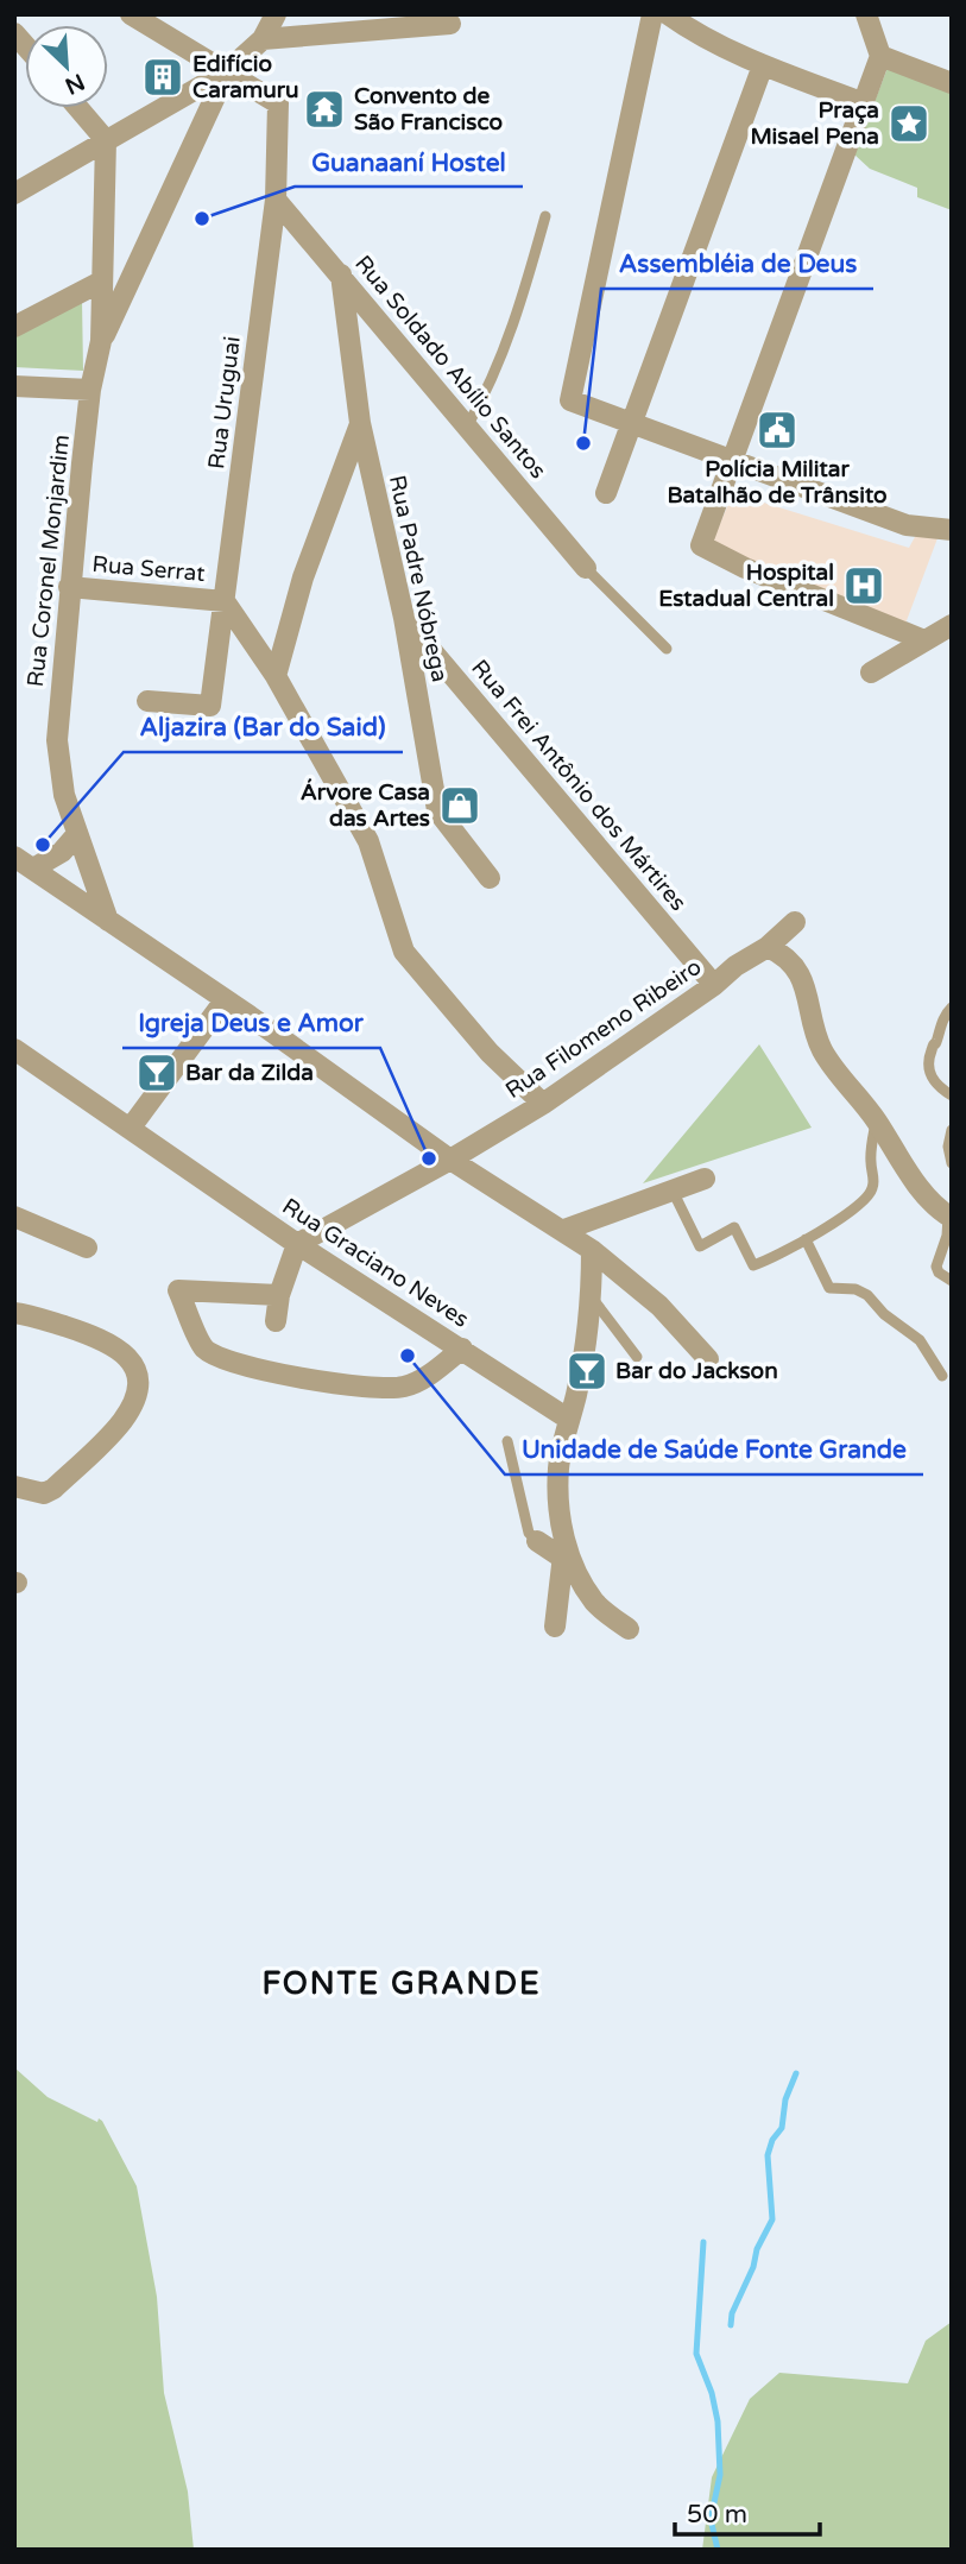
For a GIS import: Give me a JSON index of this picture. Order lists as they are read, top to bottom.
{
  "streets": {
    "street": [
      "Rua Soldado Abílio Santos",
      "Rua Uruguai",
      "Rua Coronel Monjardim",
      "Rua Serrat",
      "Rua Padre Nóbrega",
      "Rua Frei Antônio dos Mártires",
      "Rua Filomeno Ribeiro",
      "Rua Graciano Neves"
    ]
  },
  "crossings": [
    ["Rua Soldado Abílio Santos", "Rua Uruguai"],
    ["Rua Soldado Abílio Santos", "Rua Padre Nóbrega"],
    ["Rua Uruguai", "Rua Coronel Monjardim"],
    ["Rua Uruguai", "Rua Serrat"],
    ["Rua Coronel Monjardim", "Rua Serrat"],
    ["Rua Padre Nóbrega", "Rua Frei Antônio dos Mártires"],
    ["Rua Frei Antônio dos Mártires", "Rua Filomeno Ribeiro"],
    ["Rua Filomeno Ribeiro", "Rua Graciano Neves"]
  ],
  "districts": ["FONTE GRANDE"],
  "places": {
    "building": ["Edifício Caramuru"],
    "temple": ["Convento de São Francisco"],
    "place": ["Praça Misael Pena"],
    "other": [
      "Guanaaní Hostel",
      "Assembléia de Deus",
      "Aljazira (Bar do Said)",
      "Igreja Deus e Amor",
      "Unidade de Saúde Fonte Grande"
    ],
    "public building": ["Polícia Militar Batalhão de Trânsito"],
    "hospital": ["Hospital Estadual Central"],
    "shop": ["Árvore Casa das Artes"],
    "bar": ["Bar da Zilda", "Bar do Jackson"]
  },
  "scale_bar": "50 m",
  "north": "bottom right"
}
